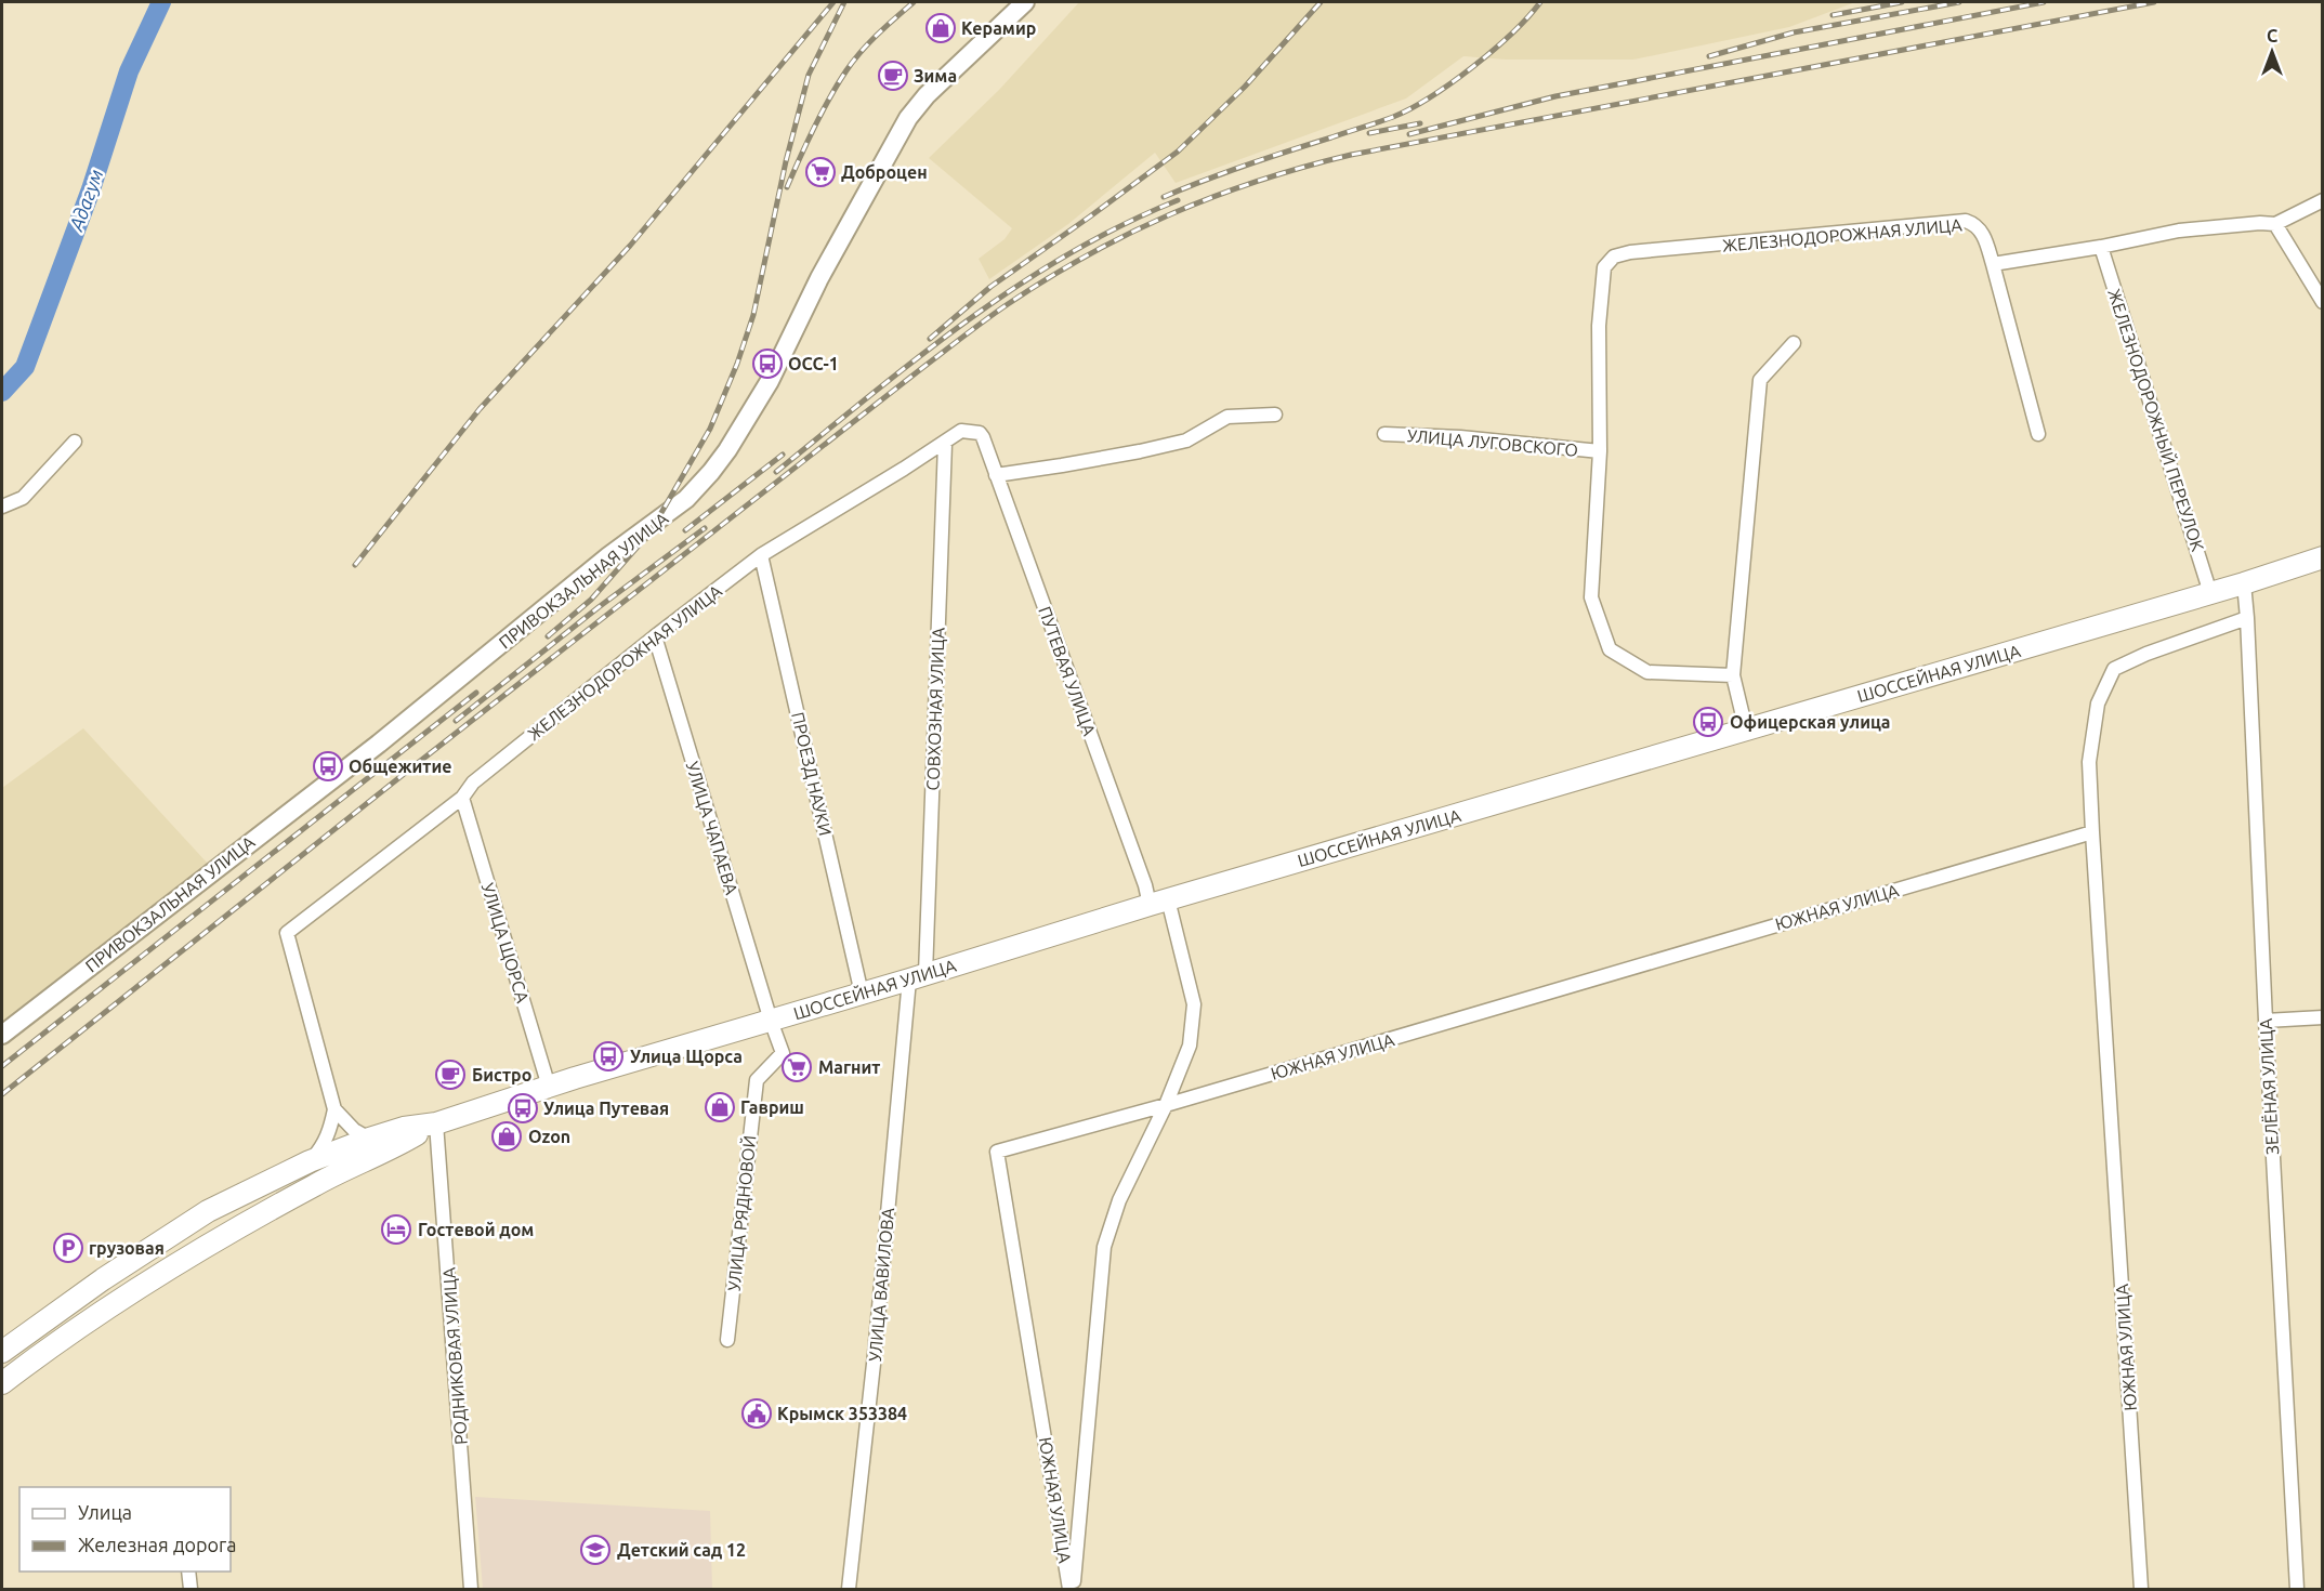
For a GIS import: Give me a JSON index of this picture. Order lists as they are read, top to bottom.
{
  "streets": {
    "highway": ["ШОССЕЙНАЯ УЛИЦА"],
    "main road": ["ПРИВОКЗАЛЬНАЯ УЛИЦА"],
    "street": [
      "ЖЕЛЕЗНОДОРОЖНАЯ УЛИЦА",
      "ЖЕЛЕЗНОДОРОЖНЫЙ ПЕРЕУЛОК",
      "УЛИЦА ЛУГОВСКОГО",
      "ПУТЕВАЯ УЛИЦА",
      "СОВХОЗНАЯ УЛИЦА",
      "ПРОЕЗД НАУКИ",
      "УЛИЦА ЧАПАЕВА",
      "ЮЖНАЯ УЛИЦА",
      "УЛИЦА ЩОРСА",
      "ЗЕЛЁНАЯ УЛИЦА",
      "УЛИЦА РЯДНОВОЙ",
      "УЛИЦА ВАВИЛОВА",
      "РОДНИКОВАЯ УЛИЦА"
    ]
  },
  "crossings": [
    ["ЖЕЛЕЗНОДОРОЖНАЯ УЛИЦА", "УЛИЦА ЛУГОВСКОГО"],
    ["ЖЕЛЕЗНОДОРОЖНАЯ УЛИЦА", "ПУТЕВАЯ УЛИЦА"],
    ["ЖЕЛЕЗНОДОРОЖНАЯ УЛИЦА", "СОВХОЗНАЯ УЛИЦА"],
    ["ЖЕЛЕЗНОДОРОЖНАЯ УЛИЦА", "ПРОЕЗД НАУКИ"],
    ["ЖЕЛЕЗНОДОРОЖНАЯ УЛИЦА", "УЛИЦА ЧАПАЕВА"],
    ["ЖЕЛЕЗНОДОРОЖНАЯ УЛИЦА", "УЛИЦА ЩОРСА"],
    ["ЖЕЛЕЗНОДОРОЖНЫЙ ПЕРЕУЛОК", "ШОССЕЙНАЯ УЛИЦА"],
    ["ПУТЕВАЯ УЛИЦА", "ШОССЕЙНАЯ УЛИЦА"],
    ["ПУТЕВАЯ УЛИЦА", "ЮЖНАЯ УЛИЦА"],
    ["ШОССЕЙНАЯ УЛИЦА", "СОВХОЗНАЯ УЛИЦА"],
    ["ШОССЕЙНАЯ УЛИЦА", "ПРОЕЗД НАУКИ"],
    ["ШОССЕЙНАЯ УЛИЦА", "УЛИЦА ЧАПАЕВА"],
    ["ШОССЕЙНАЯ УЛИЦА", "УЛИЦА ЩОРСА"],
    ["ШОССЕЙНАЯ УЛИЦА", "ЗЕЛЁНАЯ УЛИЦА"],
    ["ШОССЕЙНАЯ УЛИЦА", "УЛИЦА РЯДНОВОЙ"],
    ["ШОССЕЙНАЯ УЛИЦА", "УЛИЦА ВАВИЛОВА"],
    ["ШОССЕЙНАЯ УЛИЦА", "РОДНИКОВАЯ УЛИЦА"],
    ["СОВХОЗНАЯ УЛИЦА", "УЛИЦА ВАВИЛОВА"],
    ["УЛИЦА ЧАПАЕВА", "УЛИЦА РЯДНОВОЙ"],
    ["ЮЖНАЯ УЛИЦА", "ЗЕЛЁНАЯ УЛИЦА"]
  ],
  "water": ["Адагум"],
  "places": {
    "shop": ["Керамир", "Гавриш", "Ozon"],
    "cafe": ["Зима", "Бистро"],
    "supermarket": ["Доброцен", "Магнит"],
    "bus stop": [
      "ОСС-1",
      "Офицерская улица",
      "Общежитие",
      "Улица Щорса",
      "Улица Путевая"
    ],
    "hotel": ["Гостевой дом"],
    "parking": ["грузовая"],
    "public building": ["Крымск 353384"],
    "school or university": ["Детский сад 12"]
  },
  "legend": ["Улица", "Железная дорога"],
  "north": "top"
}
